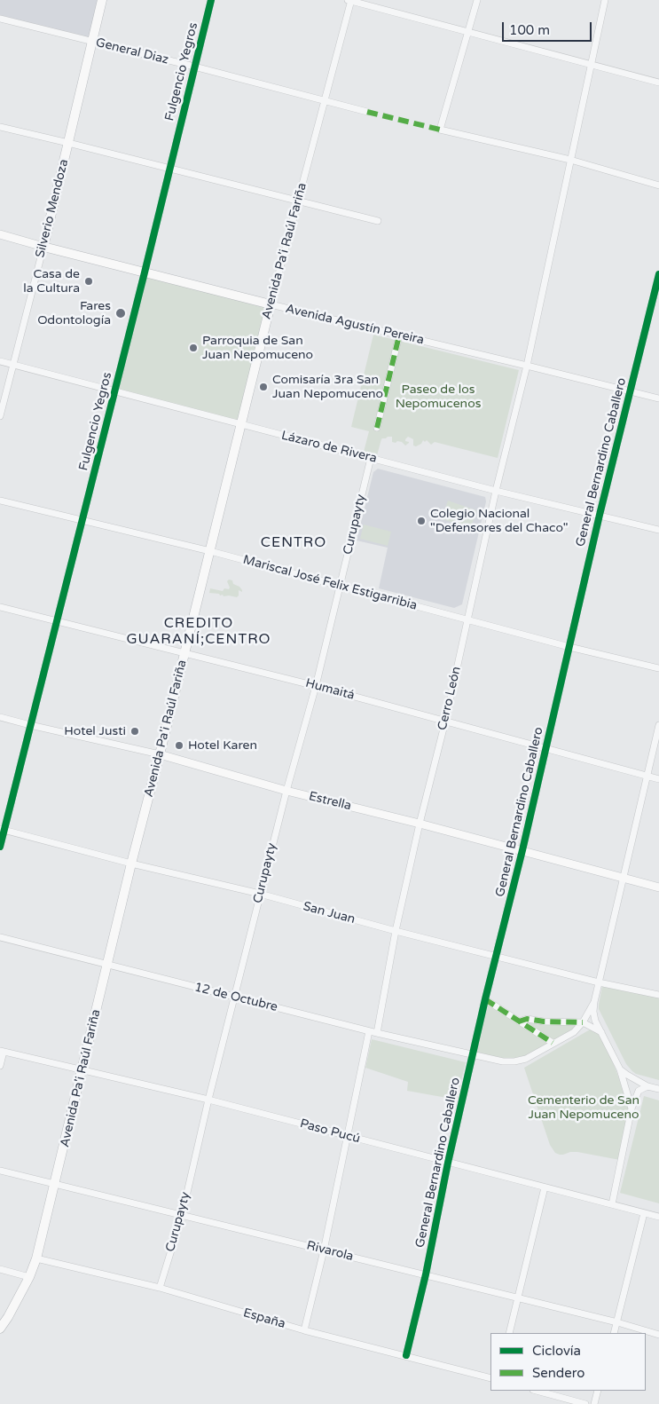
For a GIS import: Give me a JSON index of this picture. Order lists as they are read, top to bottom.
{
  "streets": {
    "highway": ["Silverio Mendoza", "Avenida Pa'i Raúl Fariña", "Avenida Agustín Pereira"],
    "main road": ["Estrella"],
    "street": [
      "General Diaz",
      "Fulgencio Yegros",
      "Lázaro de Rivera",
      "General Bernardino Caballero",
      "Curupayty",
      "Mariscal José Felix Estigarribia",
      "Humaitá",
      "Cerro León",
      "San Juan",
      "12 de Octubre",
      "Paso Pucú",
      "Rivarola",
      "España"
    ]
  },
  "crossings": [
    ["General Diaz", "Fulgencio Yegros"],
    ["General Diaz", "Silverio Mendoza"],
    ["General Diaz", "Avenida Pa'i Raúl Fariña"],
    ["Fulgencio Yegros", "Avenida Agustín Pereira"],
    ["Fulgencio Yegros", "Lázaro de Rivera"],
    ["Fulgencio Yegros", "Mariscal José Felix Estigarribia"],
    ["Fulgencio Yegros", "Humaitá"],
    ["Fulgencio Yegros", "Estrella"],
    ["Fulgencio Yegros", "San Juan"],
    ["Silverio Mendoza", "Avenida Agustín Pereira"],
    ["Silverio Mendoza", "Lázaro de Rivera"],
    ["Avenida Pa'i Raúl Fariña", "Avenida Agustín Pereira"],
    ["Avenida Pa'i Raúl Fariña", "Lázaro de Rivera"],
    ["Avenida Pa'i Raúl Fariña", "Mariscal José Felix Estigarribia"],
    ["Avenida Pa'i Raúl Fariña", "Humaitá"],
    ["Avenida Pa'i Raúl Fariña", "Estrella"],
    ["Avenida Pa'i Raúl Fariña", "San Juan"],
    ["Avenida Pa'i Raúl Fariña", "12 de Octubre"],
    ["Avenida Pa'i Raúl Fariña", "Paso Pucú"],
    ["Avenida Pa'i Raúl Fariña", "Rivarola"],
    ["Avenida Pa'i Raúl Fariña", "España"],
    ["Avenida Agustín Pereira", "General Bernardino Caballero"],
    ["Avenida Agustín Pereira", "Cerro León"],
    ["Lázaro de Rivera", "General Bernardino Caballero"],
    ["Lázaro de Rivera", "Curupayty"],
    ["Lázaro de Rivera", "Cerro León"],
    ["General Bernardino Caballero", "Mariscal José Felix Estigarribia"],
    ["General Bernardino Caballero", "Humaitá"],
    ["General Bernardino Caballero", "Estrella"],
    ["General Bernardino Caballero", "San Juan"],
    ["General Bernardino Caballero", "12 de Octubre"],
    ["General Bernardino Caballero", "Paso Pucú"],
    ["General Bernardino Caballero", "Rivarola"],
    ["General Bernardino Caballero", "España"],
    ["Curupayty", "Mariscal José Felix Estigarribia"],
    ["Curupayty", "Humaitá"],
    ["Curupayty", "Estrella"],
    ["Curupayty", "San Juan"],
    ["Curupayty", "12 de Octubre"],
    ["Curupayty", "Paso Pucú"],
    ["Curupayty", "Rivarola"],
    ["Curupayty", "España"],
    ["Mariscal José Felix Estigarribia", "Cerro León"],
    ["Humaitá", "Cerro León"],
    ["Cerro León", "Estrella"],
    ["Cerro León", "San Juan"],
    ["Cerro León", "12 de Octubre"]
  ],
  "districts": ["CENTRO", "CREDITO GUARANÍ;CENTRO"],
  "parks": ["Paseo de los Nepomucenos", "Cementerio de San Juan Nepomuceno"],
  "places": [
    "Casa de la Cultura",
    "Fares Odontología",
    "Parroquia de San Juan Nepomuceno",
    "Comisaría 3ra San Juan Nepomuceno",
    "Colegio Nacional \"Defensores del Chaco\"",
    "Hotel Justi",
    "Hotel Karen"
  ],
  "legend": ["Ciclovía", "Sendero"],
  "scale_bar": "100 m"
}
